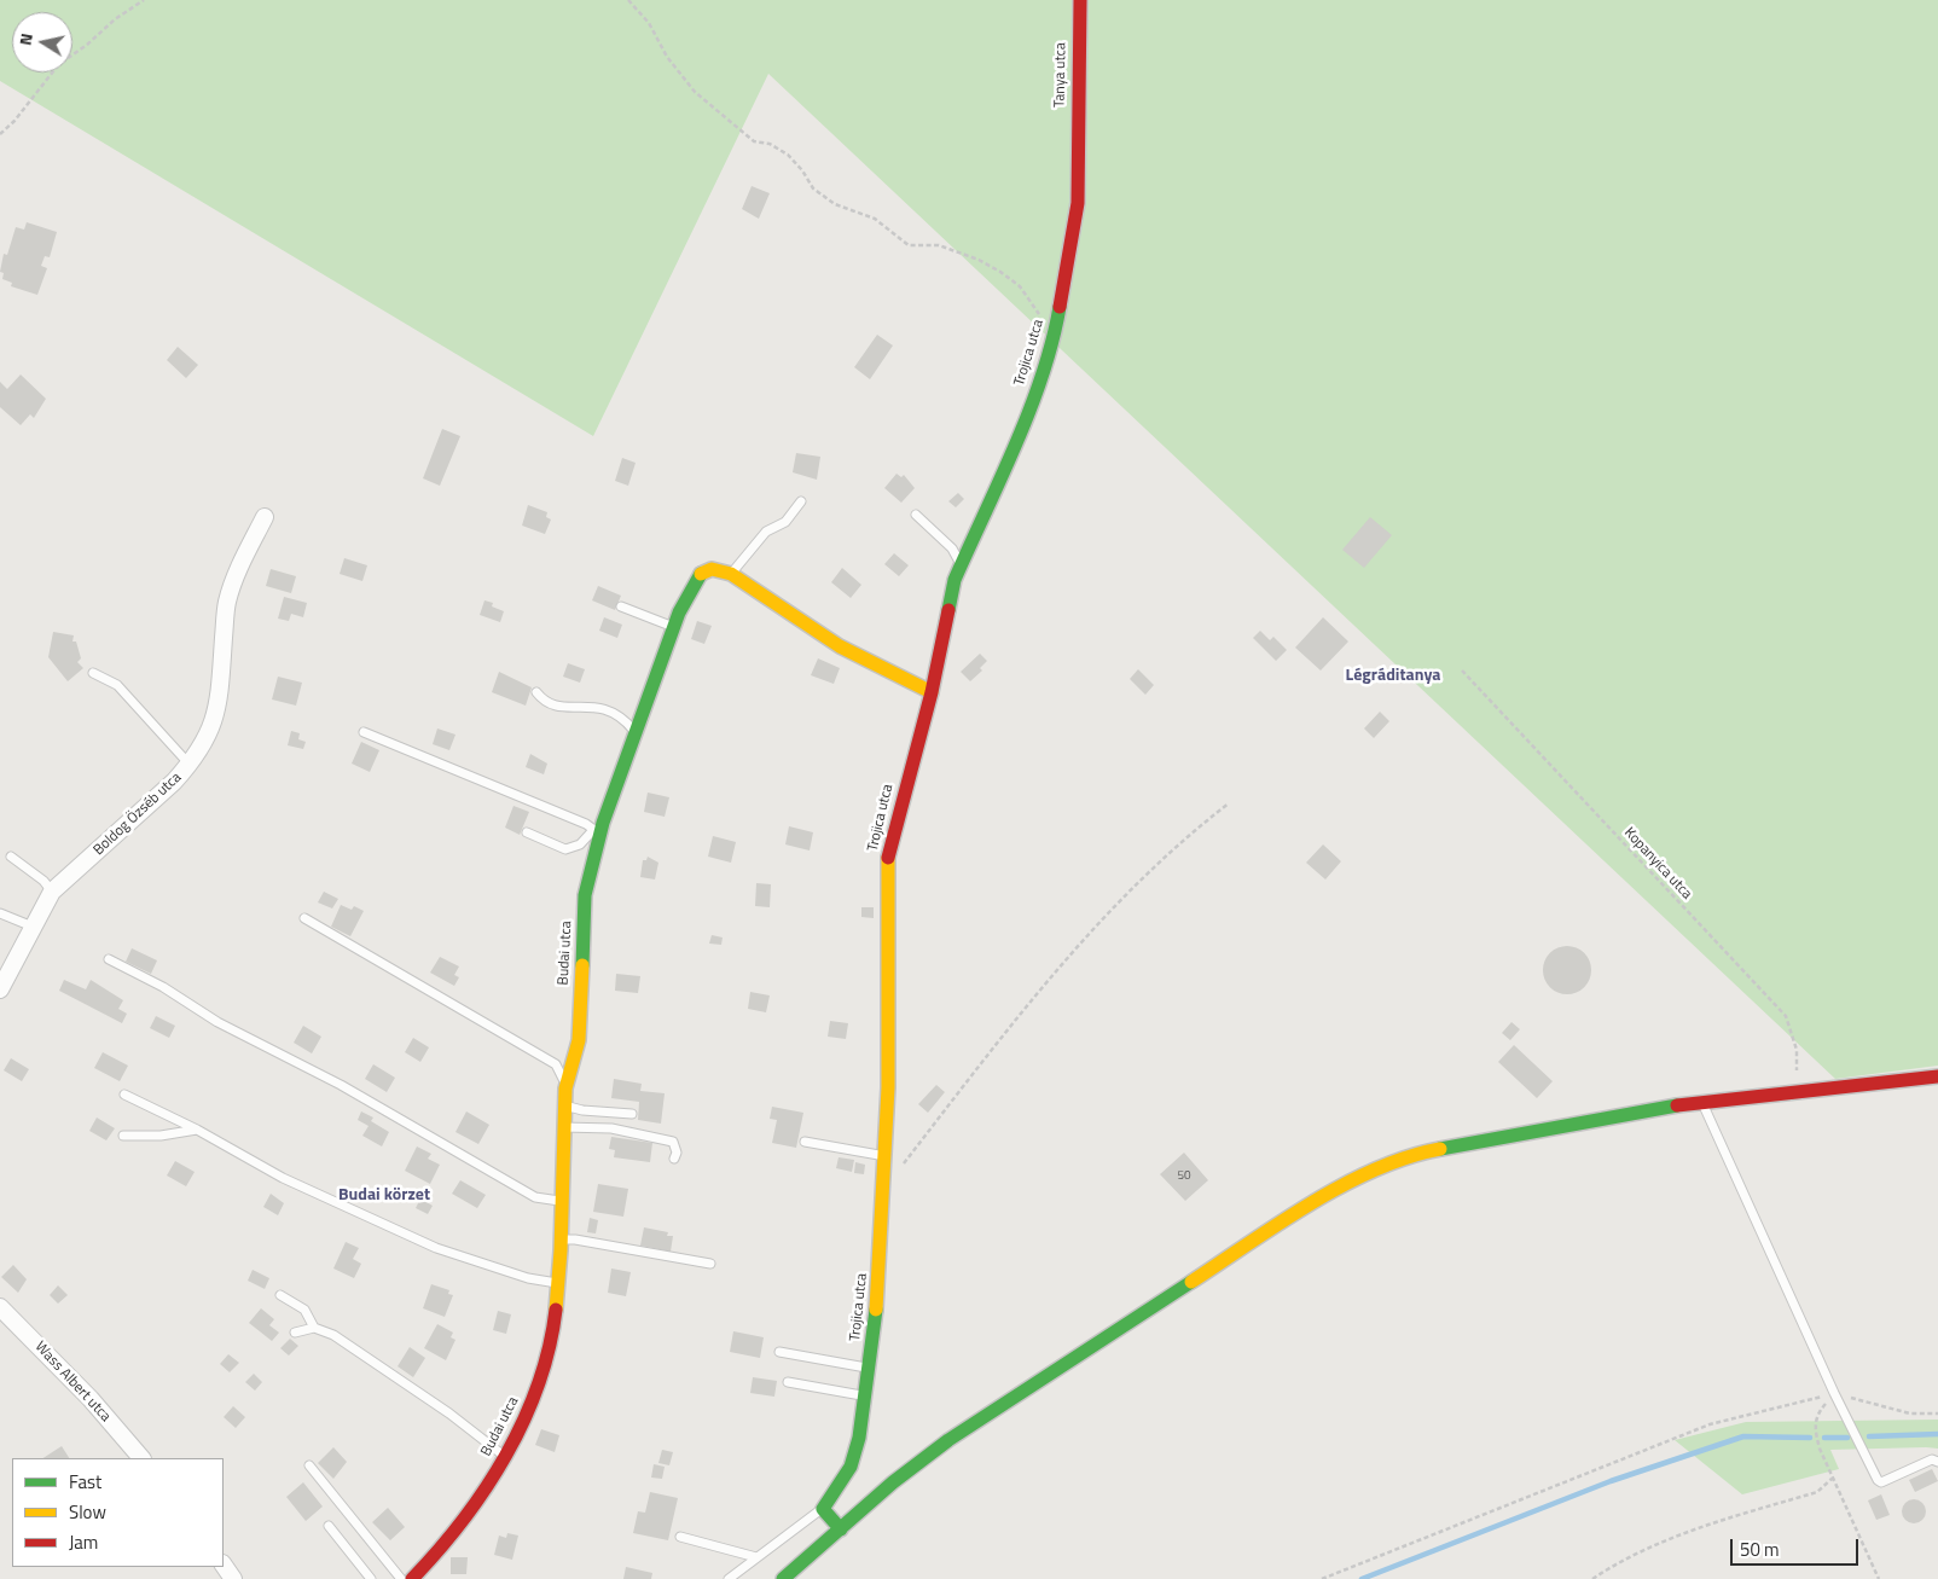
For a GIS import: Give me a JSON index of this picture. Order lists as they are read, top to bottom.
{
  "streets": {
    "street": [
      "Tanya utca",
      "Trojica utca",
      "Boldog Özséb utca",
      "Budai utca",
      "Wass Albert utca"
    ],
    "path": ["Kopanyica utca"]
  },
  "crossings": [
    ["Tanya utca", "Trojica utca"],
    ["Trojica utca", "Budai utca"]
  ],
  "districts": ["Légráditanya", "Budai körzet"],
  "house_numbers": ["50"],
  "legend": ["Fast", "Slow", "Jam"],
  "scale_bar": "50 m",
  "north": "left"
}
